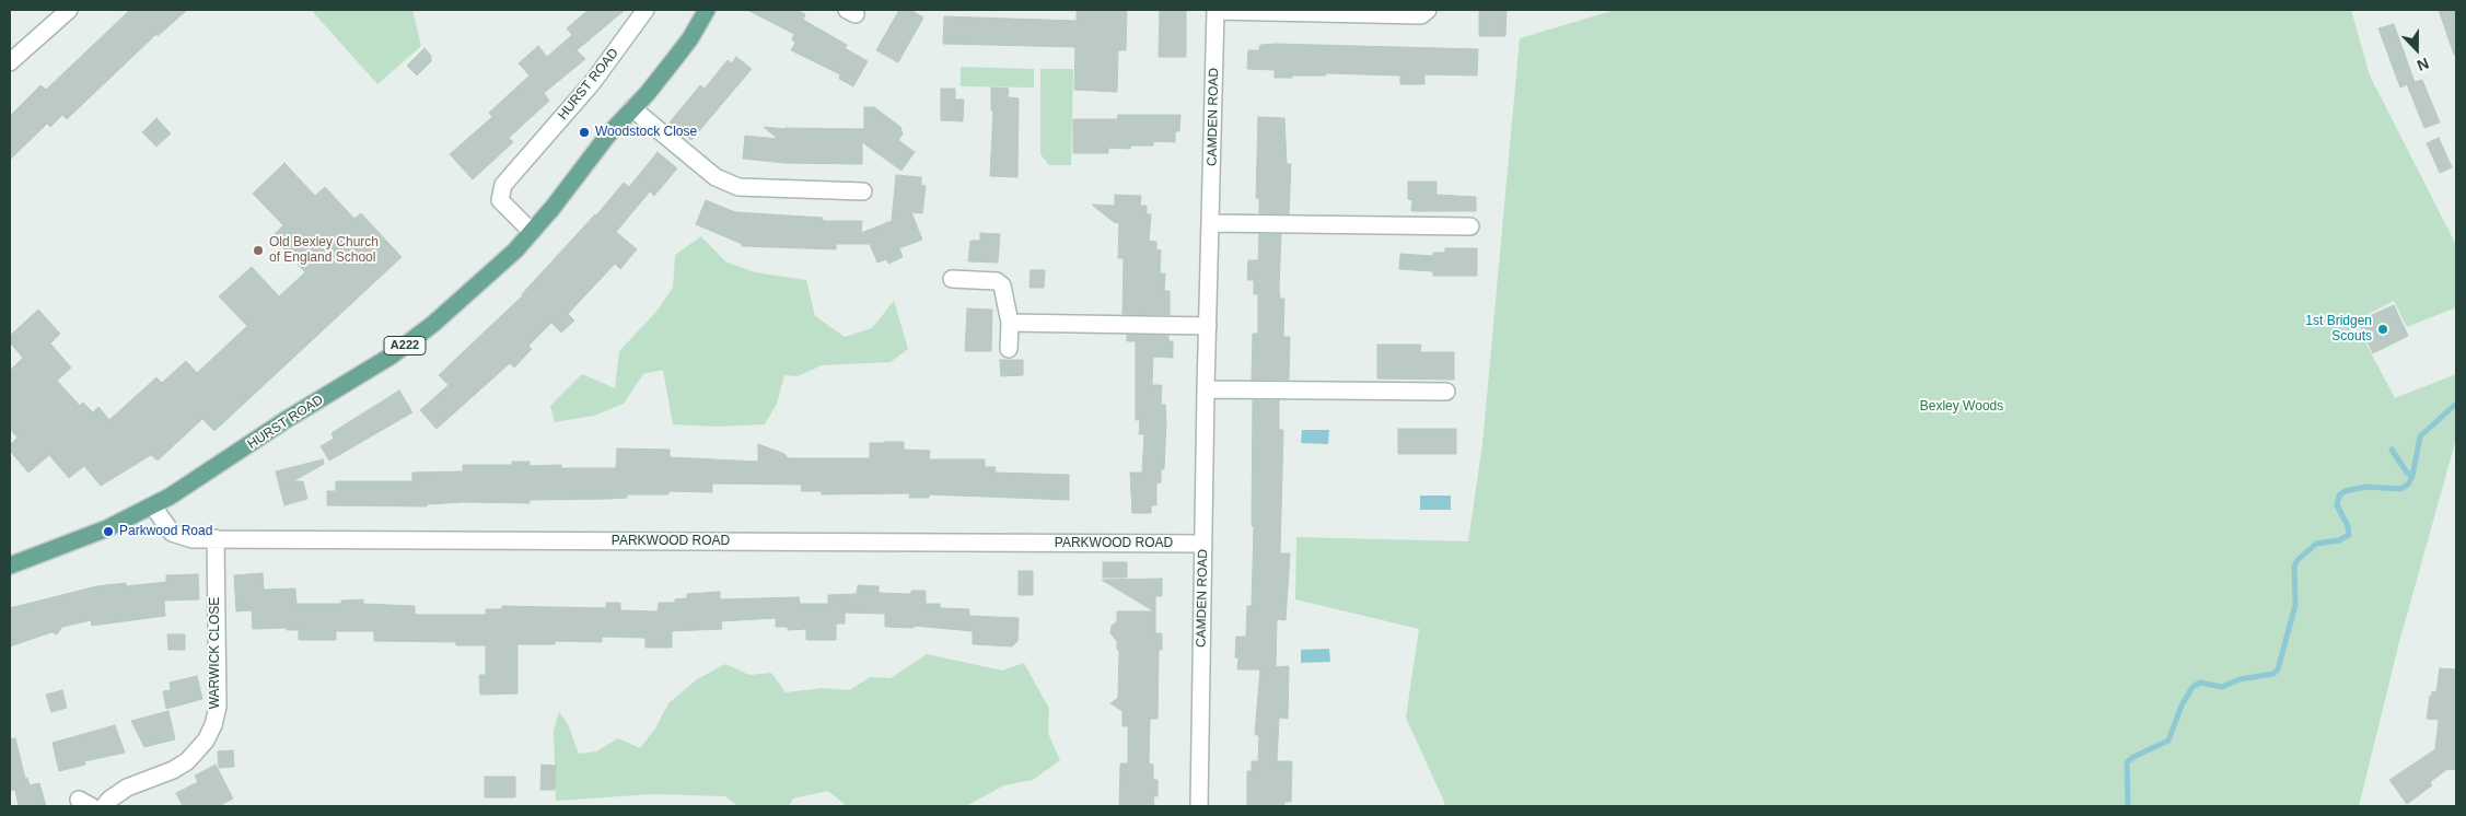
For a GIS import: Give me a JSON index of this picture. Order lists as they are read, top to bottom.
{
  "streets": {
    "main road": ["HURST ROAD", "A222"],
    "street": ["CAMDEN ROAD", "PARKWOOD ROAD", "WARWICK CLOSE"]
  },
  "crossings": [
    ["HURST ROAD", "PARKWOOD ROAD"],
    ["CAMDEN ROAD", "PARKWOOD ROAD"],
    ["PARKWOOD ROAD", "WARWICK CLOSE"]
  ],
  "parks": ["Bexley Woods"],
  "places": [
    "Woodstock Close",
    "Old Bexley Church of England School",
    "1st Bridgen Scouts",
    "Parkwood Road"
  ],
  "north": "bottom"
}
